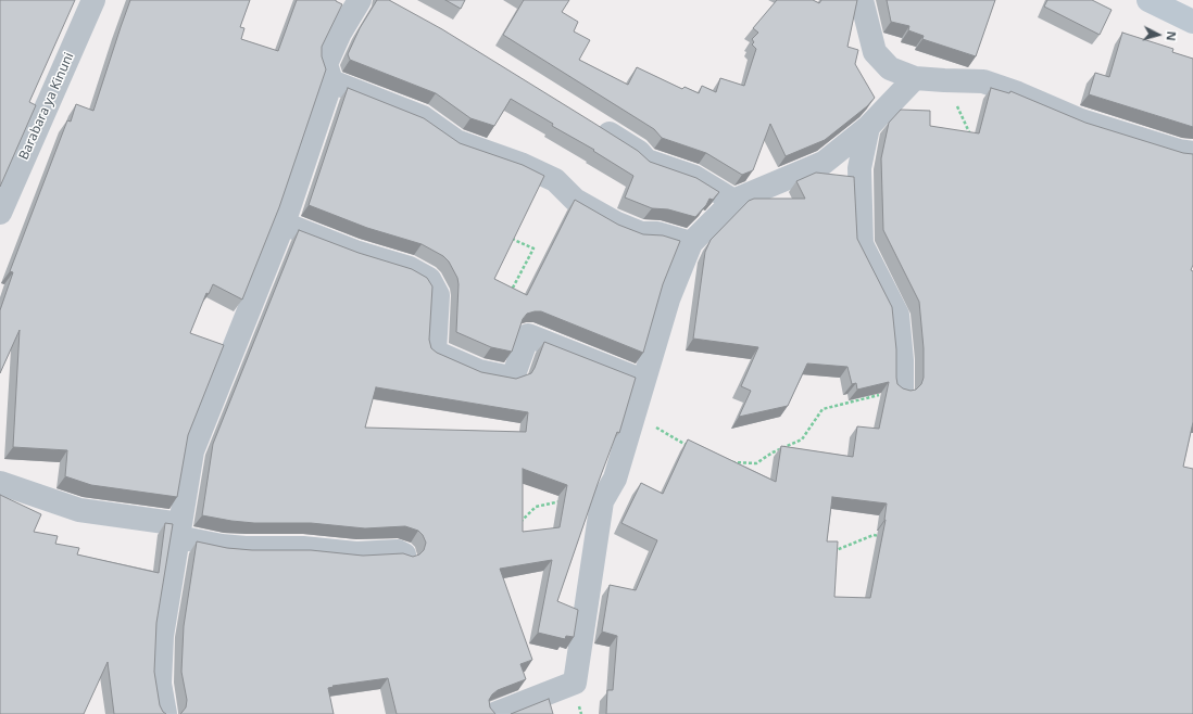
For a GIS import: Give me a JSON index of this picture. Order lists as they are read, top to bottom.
{
  "streets": {
    "street": ["Barabara ya Kinuni"]
  },
  "north": "right"
}
